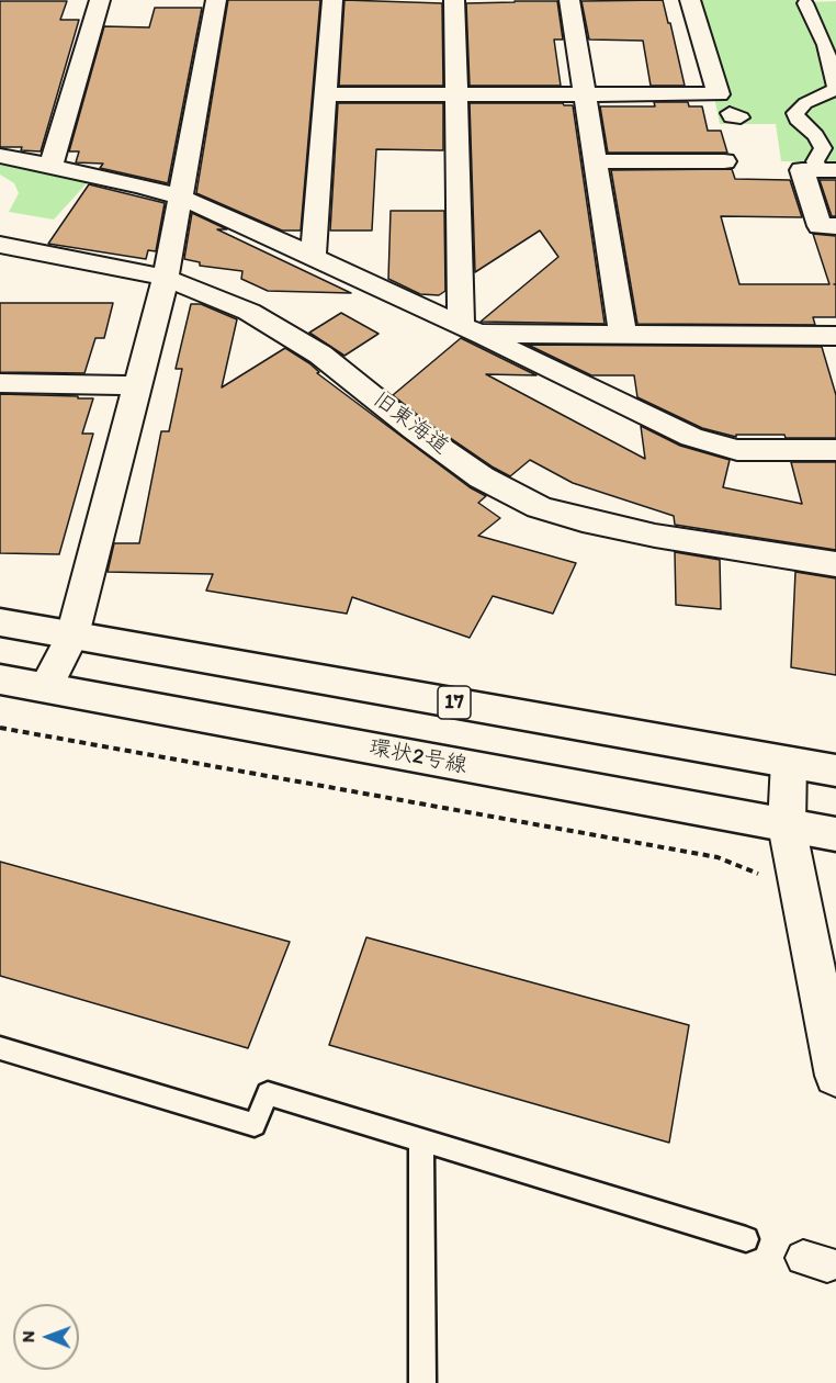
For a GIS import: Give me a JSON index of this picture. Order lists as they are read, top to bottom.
{
  "streets": {
    "main road": ["17", "環状2号線"],
    "street": ["旧東海道"]
  },
  "north": "left"
}
